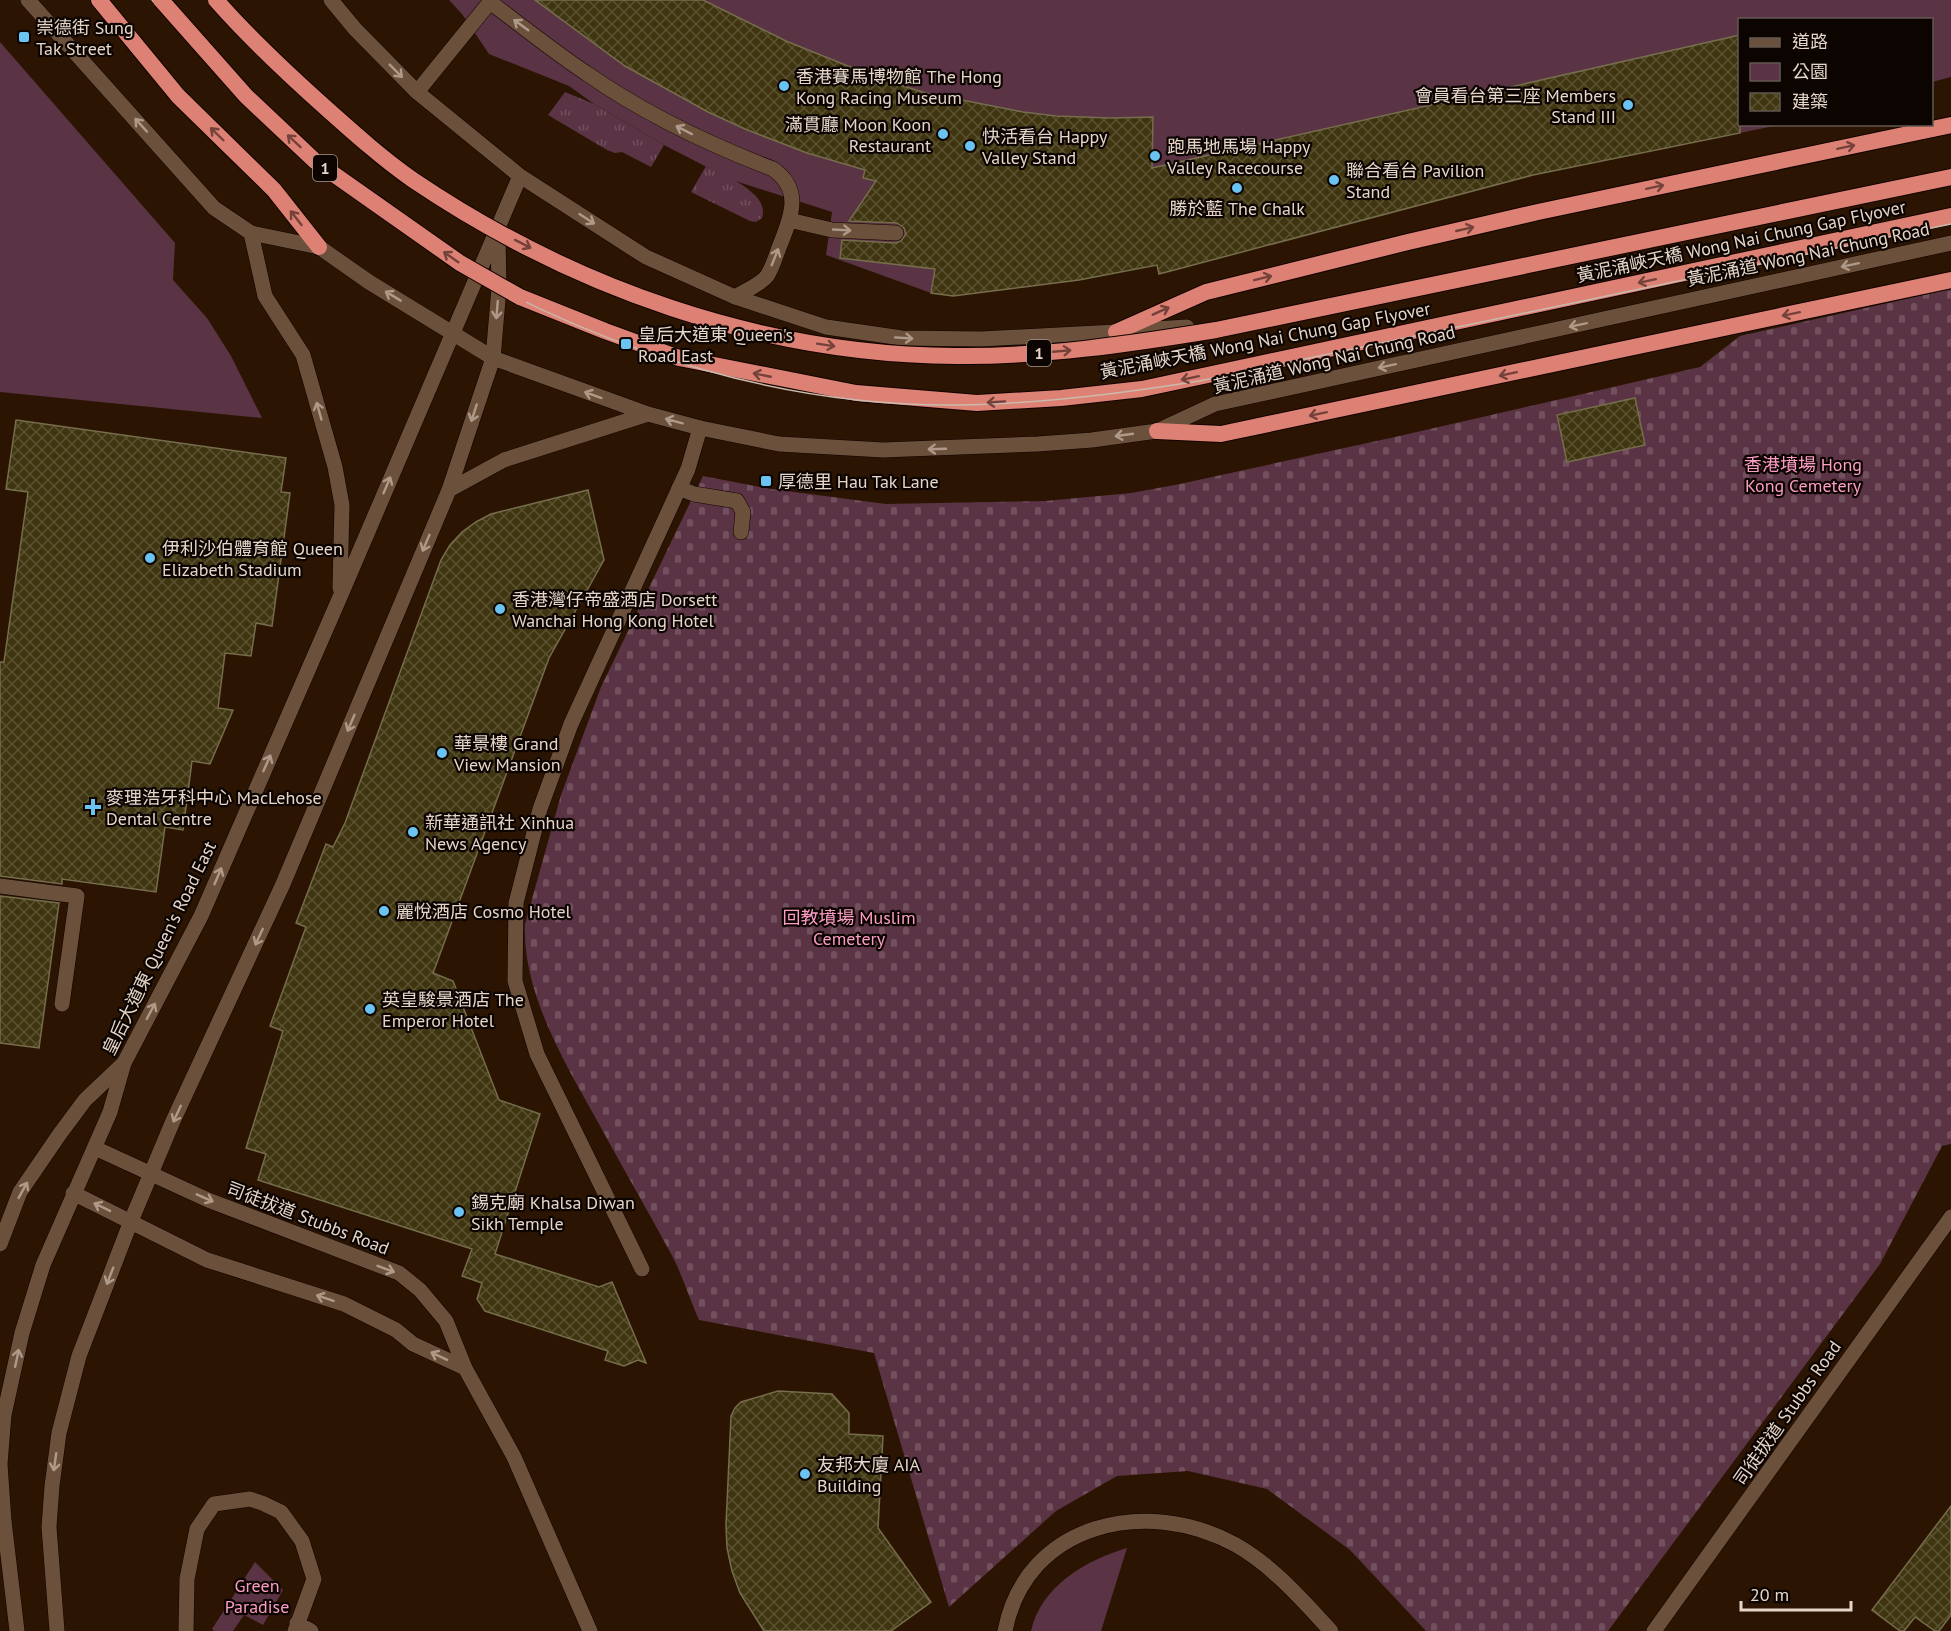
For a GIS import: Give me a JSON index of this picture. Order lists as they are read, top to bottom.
{
  "streets": {
    "highway": ["1", "黃泥涌峽天橋 Wong Nai Chung Gap Flyover"],
    "main road": ["黃泥涌道 Wong Nai Chung Road", "皇后大道東 Queen's Road East", "司徒拔道 Stubbs Road"]
  },
  "crossings": [
    ["黃泥涌道 Wong Nai Chung Road", "皇后大道東 Queen's Road East"],
    ["皇后大道東 Queen's Road East", "司徒拔道 Stubbs Road"]
  ],
  "parks": ["香港墳場 Hong Kong Cemetery", "回教墳場 Muslim Cemetery", "Green Paradise"],
  "places": {
    "transit": ["崇德街 Sung Tak Street", "皇后大道東 Queen's Road East", "厚德里 Hau Tak Lane"],
    "other": [
      "香港賽馬博物館 The Hong Kong Racing Museum",
      "會員看台第三座 Members Stand III",
      "滿貫廳 Moon Koon Restaurant",
      "快活看台 Happy Valley Stand",
      "跑馬地馬場 Happy Valley Racecourse",
      "聯合看台 Pavilion Stand",
      "勝於藍 The Chalk",
      "伊利沙伯體育館 Queen Elizabeth Stadium",
      "香港灣仔帝盛酒店 Dorsett Wanchai Hong Kong Hotel",
      "華景樓 Grand View Mansion",
      "新華通訊社 Xinhua News Agency",
      "麗悅酒店 Cosmo Hotel",
      "英皇駿景酒店 The Emperor Hotel",
      "錫克廟 Khalsa Diwan Sikh Temple",
      "友邦大廈 AIA Building"
    ],
    "health": ["麥理浩牙科中心 MacLehose Dental Centre"]
  },
  "legend": ["道路", "公園", "建築"],
  "scale_bar": "20 m"
}
